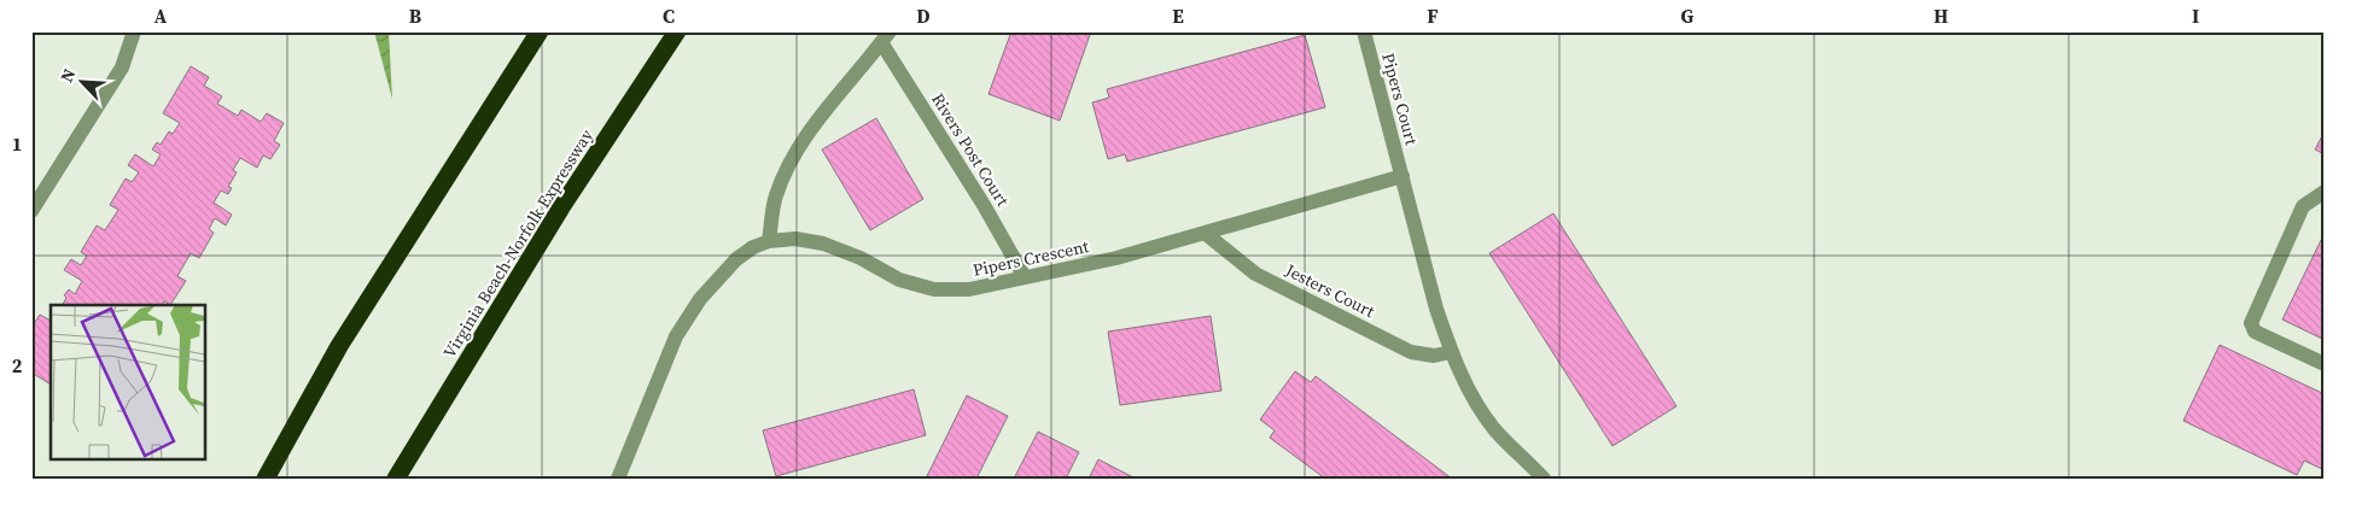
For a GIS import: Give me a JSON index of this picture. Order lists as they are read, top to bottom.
{
  "streets": {
    "highway": ["Virginia Beach-Norfolk Expressway"],
    "street": [
      "Pipers Court",
      "Rivers Post Court",
      "Pipers Crescent",
      "Jesters Court"
    ]
  },
  "crossings": [
    ["Pipers Court", "Pipers Crescent"],
    ["Rivers Post Court", "Pipers Crescent"],
    ["Pipers Crescent", "Jesters Court"]
  ],
  "north": "top left",
  "grid": {
    "columns": [
      "A",
      "B",
      "C",
      "D",
      "E",
      "F",
      "G",
      "H",
      "I"
    ],
    "rows": ["1", "2"]
  }
}
